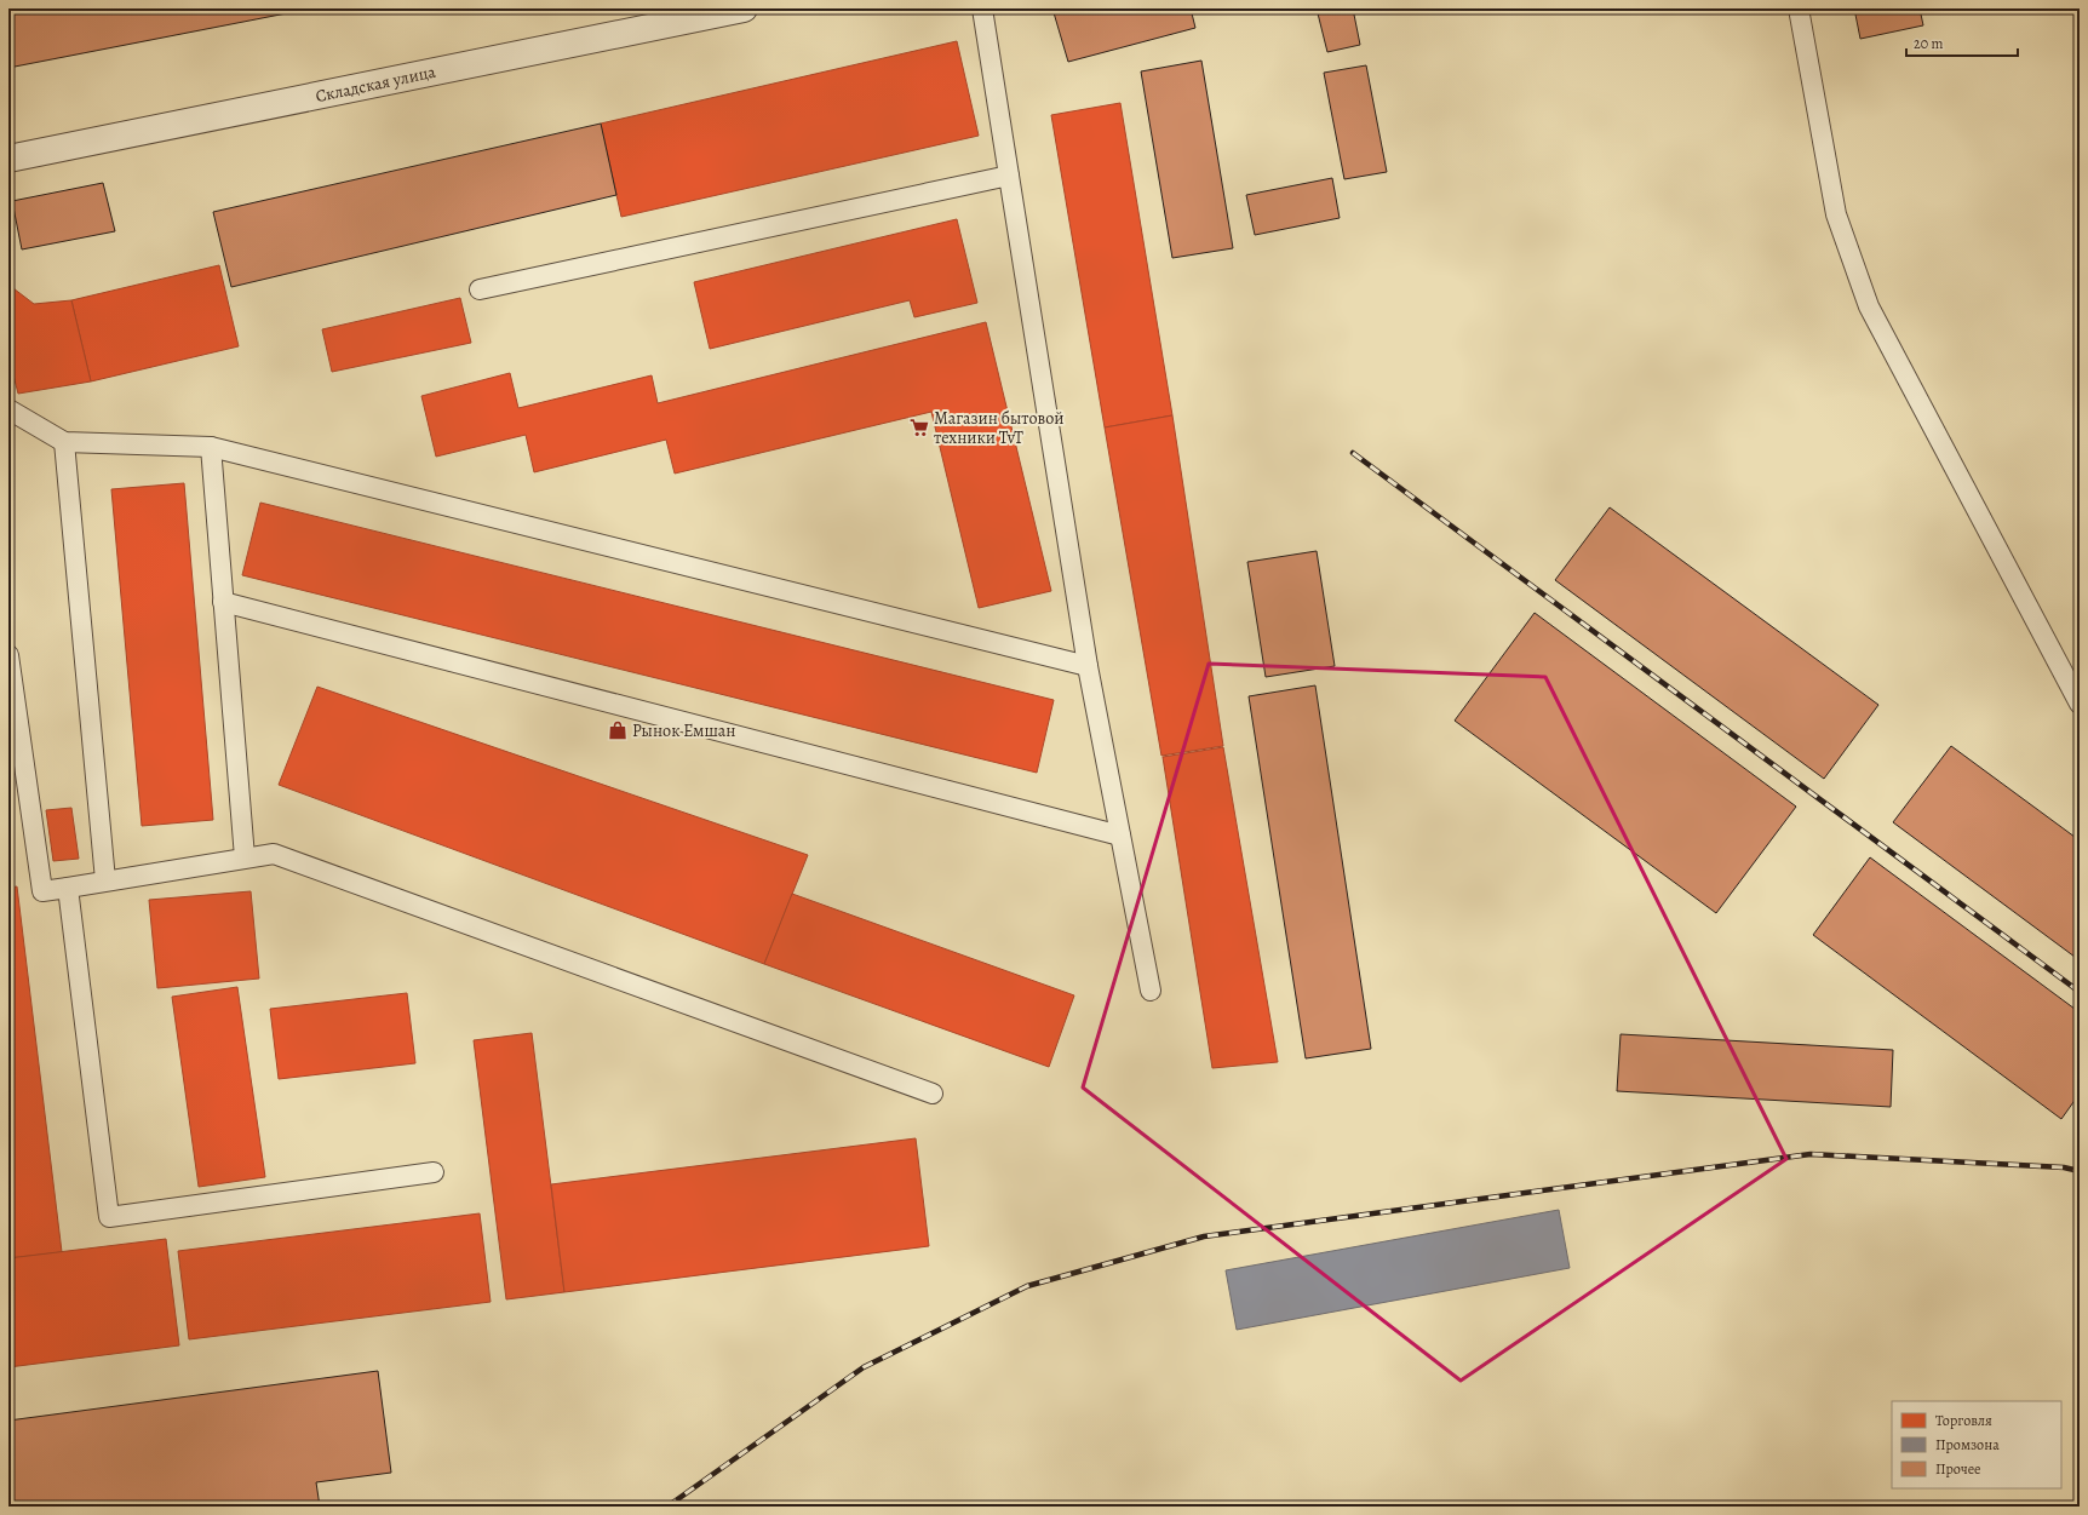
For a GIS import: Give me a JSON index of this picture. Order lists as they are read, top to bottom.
{
  "streets": {
    "street": ["Складская улица"]
  },
  "places": {
    "supermarket": ["Магазин бытовой техники TvT"],
    "shop": ["Рынок Емшан"]
  },
  "legend": ["Торговля", "Промзона", "Прочее"],
  "scale_bar": "20 m"
}
